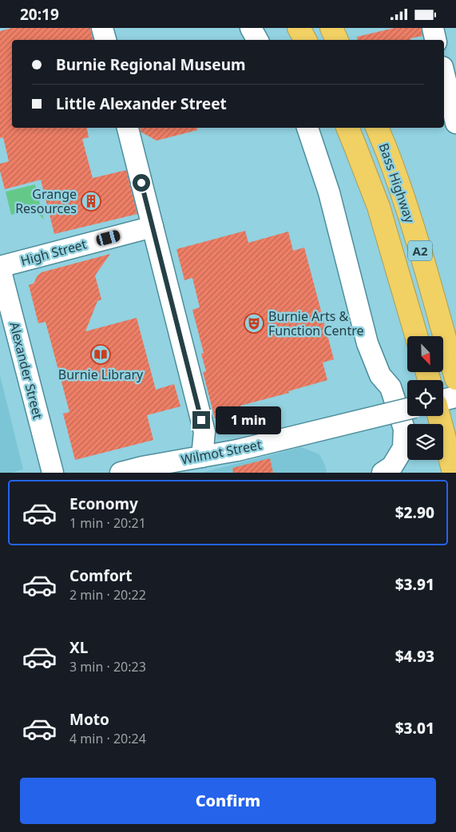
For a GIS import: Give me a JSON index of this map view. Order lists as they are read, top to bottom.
{
  "streets": {
    "highway": ["Bass Highway", "A2"],
    "street": ["High Street", "Alexander Street", "Wilmot Street"]
  },
  "crossings": [
    ["High Street", "Alexander Street"]
  ],
  "places": {
    "building": ["Grange Resources"],
    "theatre": ["Burnie Arts & Function Centre"],
    "library": ["Burnie Library"]
  },
  "north": "bottom right",
  "page": {
    "status": "20:19",
    "banner": ["Burnie Regional Museum", "Little Alexander Street"],
    "bubble": "1 min",
    "list": [
      {
        "name": "Economy",
        "note": "1 min · 20:21",
        "value": "$2.90"
      },
      {
        "name": "Comfort",
        "note": "2 min · 20:22",
        "value": "$3.91"
      },
      {
        "name": "XL",
        "note": "3 min · 20:23",
        "value": "$4.93"
      },
      {
        "name": "Moto",
        "note": "4 min · 20:24",
        "value": "$3.01"
      }
    ],
    "buttons": "Confirm"
  }
}
